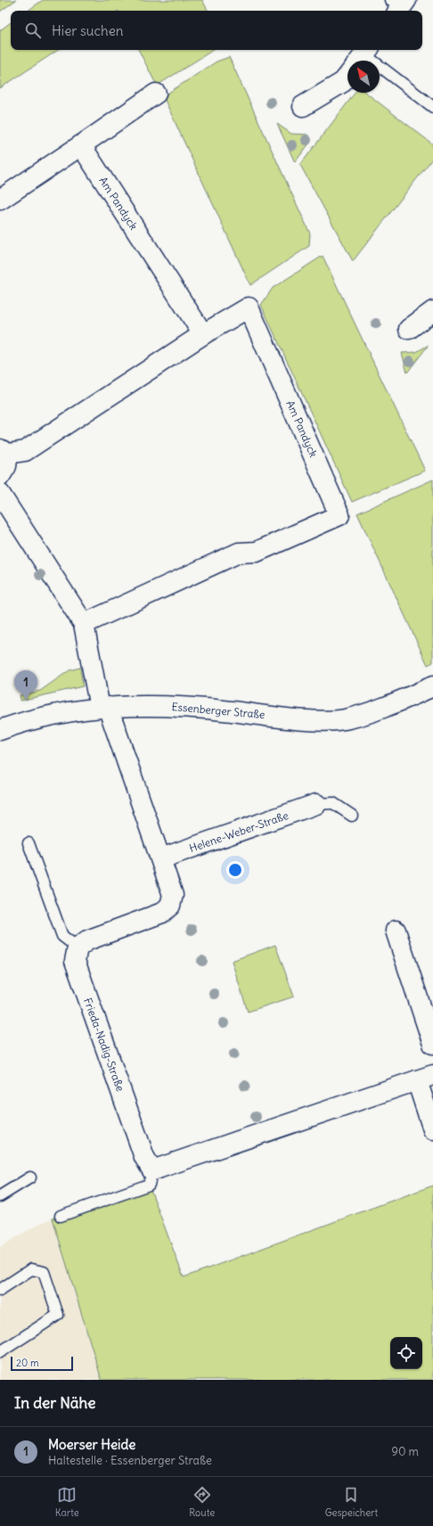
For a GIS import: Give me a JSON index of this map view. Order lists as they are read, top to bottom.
{
  "streets": {
    "street": [
      "Am Pandyck",
      "Essenberger Straße",
      "Helene-Weber-Straße",
      "Frieda-Nadig-Straße"
    ]
  },
  "scale_bar": "20 m",
  "north": "top left",
  "page": {
    "search": "Hier suchen",
    "pins": "1",
    "scale": "20 m",
    "heading": "In der Nähe",
    "list": [
      {
        "mark": "1",
        "name": "Moerser Heide",
        "note": "Haltestelle · Essenberger Straße",
        "value": "90 m"
      }
    ],
    "nav": ["Karte", "Route", "Gespeichert"]
  }
}
